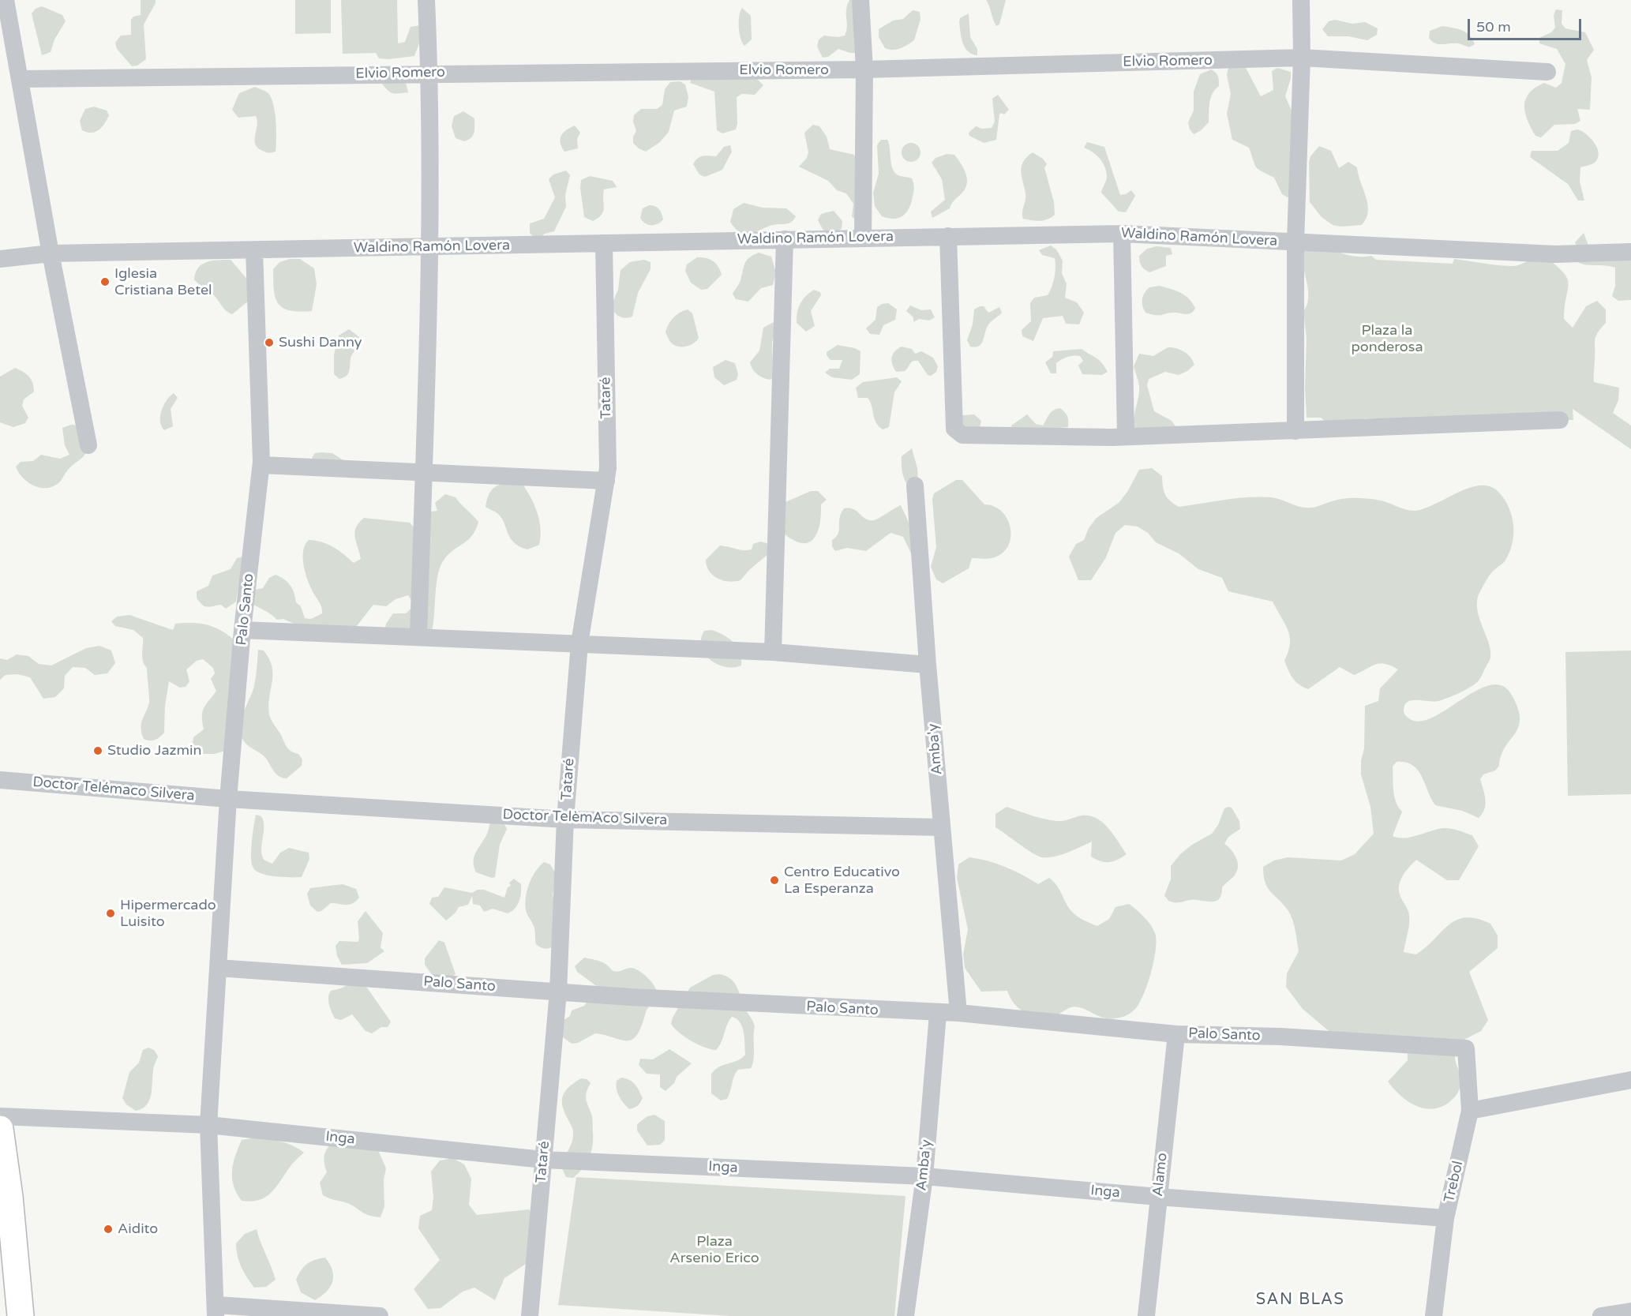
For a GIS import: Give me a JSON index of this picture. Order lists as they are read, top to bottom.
{
  "streets": {
    "street": [
      "Elvio Romero",
      "Waldino Ramón Lovera",
      "Tataré",
      "Palo Santo",
      "Amba'y",
      "Doctor Telémaco Silvera",
      "Doctor TelèmAco Silvera",
      "Inga",
      "Alamo",
      "Trebol"
    ]
  },
  "crossings": [
    ["Waldino Ramón Lovera", "Tataré"],
    ["Waldino Ramón Lovera", "Palo Santo"],
    ["Tataré", "Palo Santo"],
    ["Tataré", "Doctor TelèmAco Silvera"],
    ["Tataré", "Inga"],
    ["Palo Santo", "Amba'y"],
    ["Palo Santo", "Doctor Telémaco Silvera"],
    ["Palo Santo", "Doctor TelèmAco Silvera"],
    ["Palo Santo", "Inga"],
    ["Palo Santo", "Alamo"],
    ["Palo Santo", "Trebol"],
    ["Amba'y", "Doctor TelèmAco Silvera"],
    ["Amba'y", "Inga"],
    ["Doctor Telémaco Silvera", "Doctor TelèmAco Silvera"],
    ["Inga", "Alamo"],
    ["Inga", "Trebol"]
  ],
  "districts": ["SAN BLAS"],
  "parks": ["Plaza la ponderosa", "Plaza Arsenio Erico"],
  "places": [
    "Iglesia Cristiana Betel",
    "Sushi Danny",
    "Studio Jazmin",
    "Centro Educativo La Esperanza",
    "Hipermercado Luisito",
    "Aidito"
  ],
  "scale_bar": "50 m"
}
